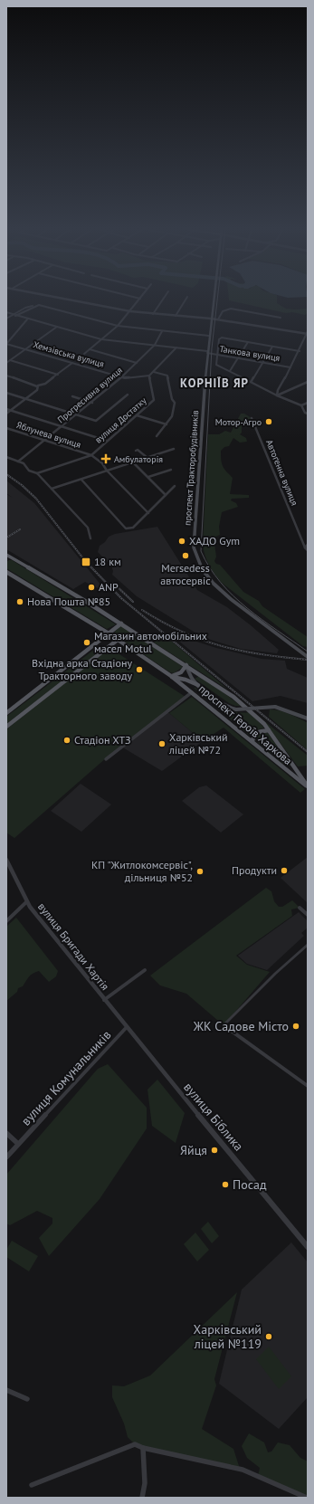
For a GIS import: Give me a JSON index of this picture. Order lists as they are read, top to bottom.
{
  "streets": {
    "main road": ["проспект Тракторобудівників", "проспект Героїв Харкова"],
    "street": [
      "Танкова вулиця",
      "Хемзівська вулиця",
      "Прогресивна вулиця",
      "вулиця Достатку",
      "Яблунева вулиця",
      "Автоґенна вулиця",
      "вулиця Бригади Хартія",
      "вулиця Комунальників",
      "вулиця Біблика"
    ]
  },
  "crossings": [
    ["Танкова вулиця", "Прогресивна вулиця"],
    ["Танкова вулиця", "проспект Тракторобудівників"],
    ["Хемзівська вулиця", "Прогресивна вулиця"],
    ["Хемзівська вулиця", "вулиця Достатку"],
    ["Прогресивна вулиця", "Яблунева вулиця"],
    ["вулиця Достатку", "Яблунева вулиця"],
    ["вулиця Бригади Хартія", "вулиця Біблика"],
    ["вулиця Комунальників", "вулиця Біблика"]
  ],
  "districts": ["КОРНІЇВ ЯР"],
  "places": {
    "other": [
      "Мотор-Агро",
      "ХАДО Gym",
      "Mersedess автосервіс",
      "ANP",
      "Нова Пошта №85",
      "Магазин автомобільних масел Motul",
      "Вхідна арка Стадіону Тракторного заводу",
      "Стадіон ХТЗ",
      "Харківський ліцей №72",
      "Продукти",
      "КП \"Житлокомсервіс\", дільниця №52",
      "ЖК Садове Місто",
      "Яйця",
      "Посад",
      "Харківський ліцей №119"
    ],
    "health": ["Амбулаторія"],
    "transit": ["18 км"]
  }
}
